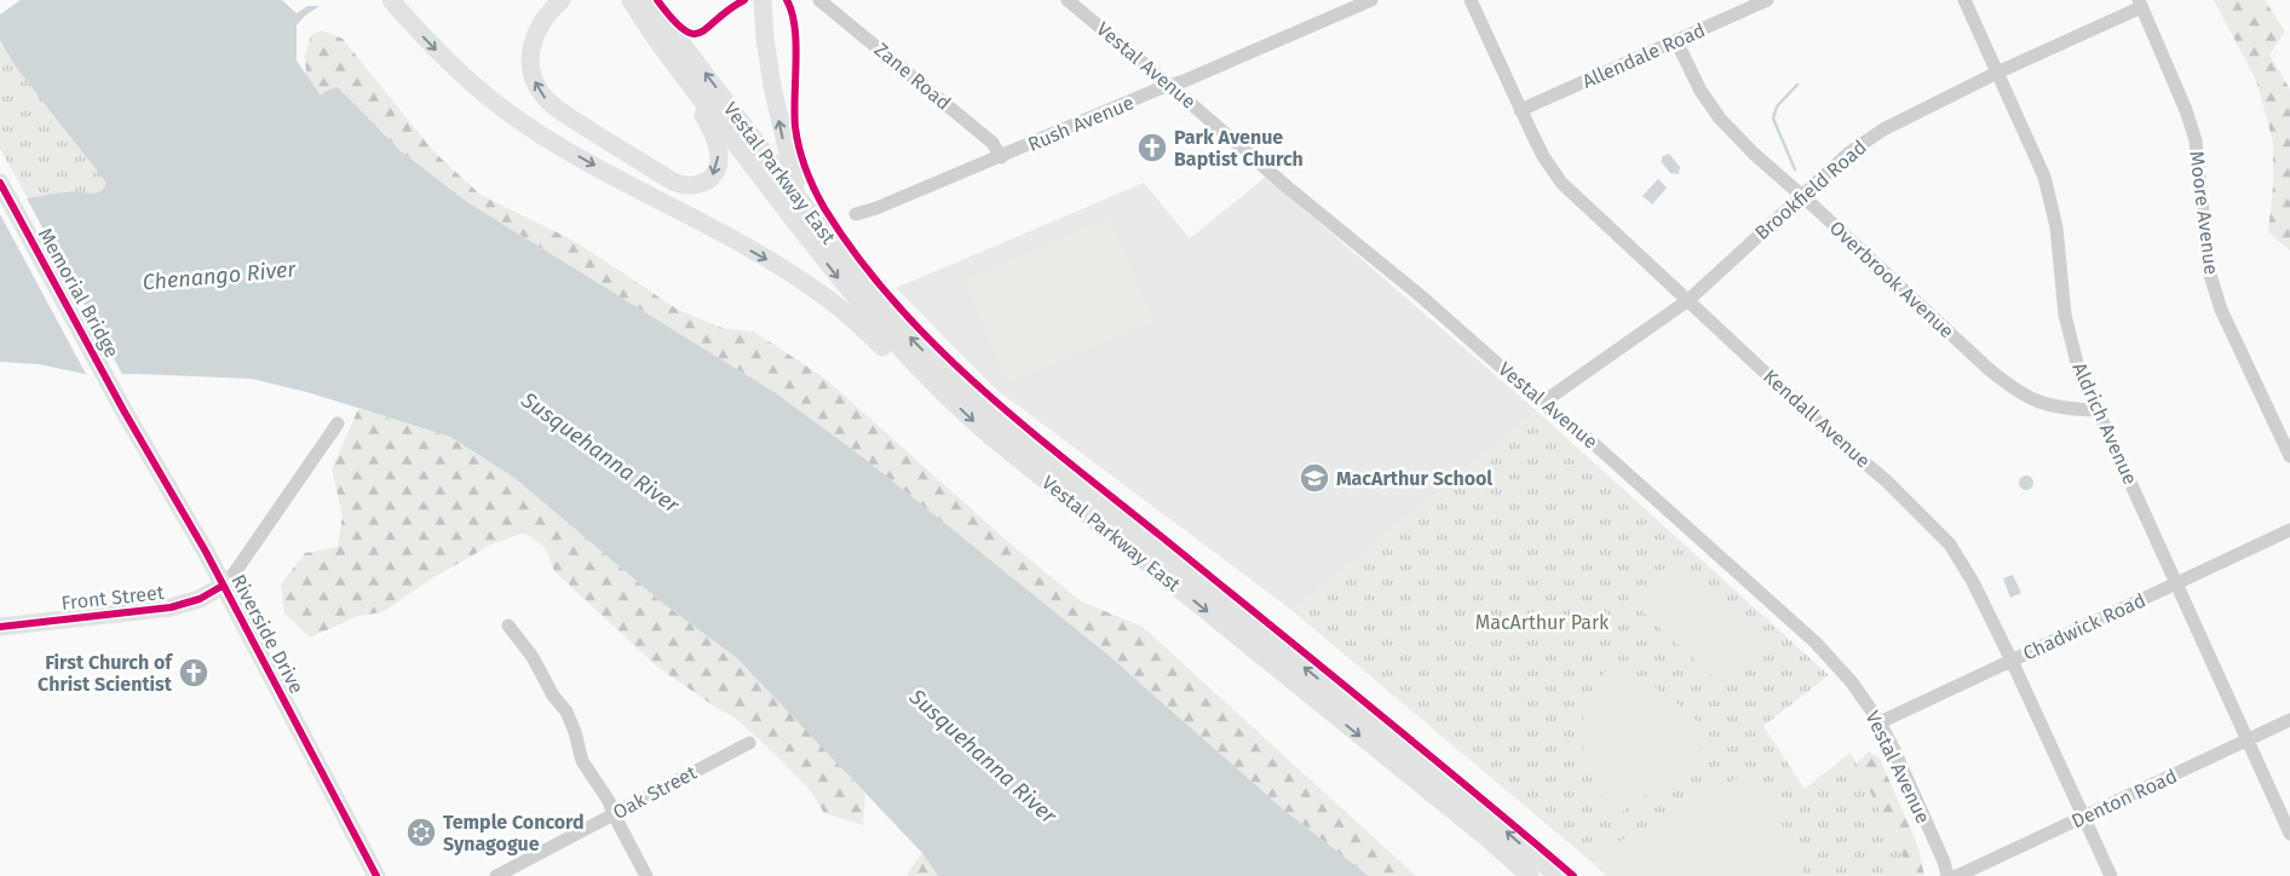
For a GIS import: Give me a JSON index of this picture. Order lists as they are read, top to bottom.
{
  "streets": {
    "main road": [
      "Vestal Parkway East",
      "Memorial Bridge",
      "Front Street",
      "Riverside Drive"
    ],
    "street": [
      "Allendale Road",
      "Vestal Avenue",
      "Zane Road",
      "Rush Avenue",
      "Brookfield Road",
      "Moore Avenue",
      "Overbrook Avenue",
      "Kendall Avenue",
      "Aldrich Avenue",
      "Chadwick Road",
      "Oak Street",
      "Denton Road"
    ]
  },
  "crossings": [
    ["Allendale Road", "Overbrook Avenue"],
    ["Allendale Road", "Kendall Avenue"],
    ["Vestal Avenue", "Rush Avenue"],
    ["Vestal Avenue", "Brookfield Road"],
    ["Vestal Avenue", "Chadwick Road"],
    ["Zane Road", "Rush Avenue"],
    ["Brookfield Road", "Moore Avenue"],
    ["Brookfield Road", "Overbrook Avenue"],
    ["Brookfield Road", "Kendall Avenue"],
    ["Brookfield Road", "Aldrich Avenue"],
    ["Overbrook Avenue", "Aldrich Avenue"],
    ["Memorial Bridge", "Riverside Drive"],
    ["Kendall Avenue", "Chadwick Road"],
    ["Kendall Avenue", "Denton Road"],
    ["Aldrich Avenue", "Chadwick Road"],
    ["Aldrich Avenue", "Denton Road"],
    ["Front Street", "Riverside Drive"]
  ],
  "water": ["Chenango River", "Susquehanna River"],
  "parks": ["MacArthur Park"],
  "places": {
    "church": ["Park Avenue Baptist Church", "First Church of Christ Scientist"],
    "school or university": ["MacArthur School"],
    "synagogue": ["Temple Concord Synagogue"]
  }
}
